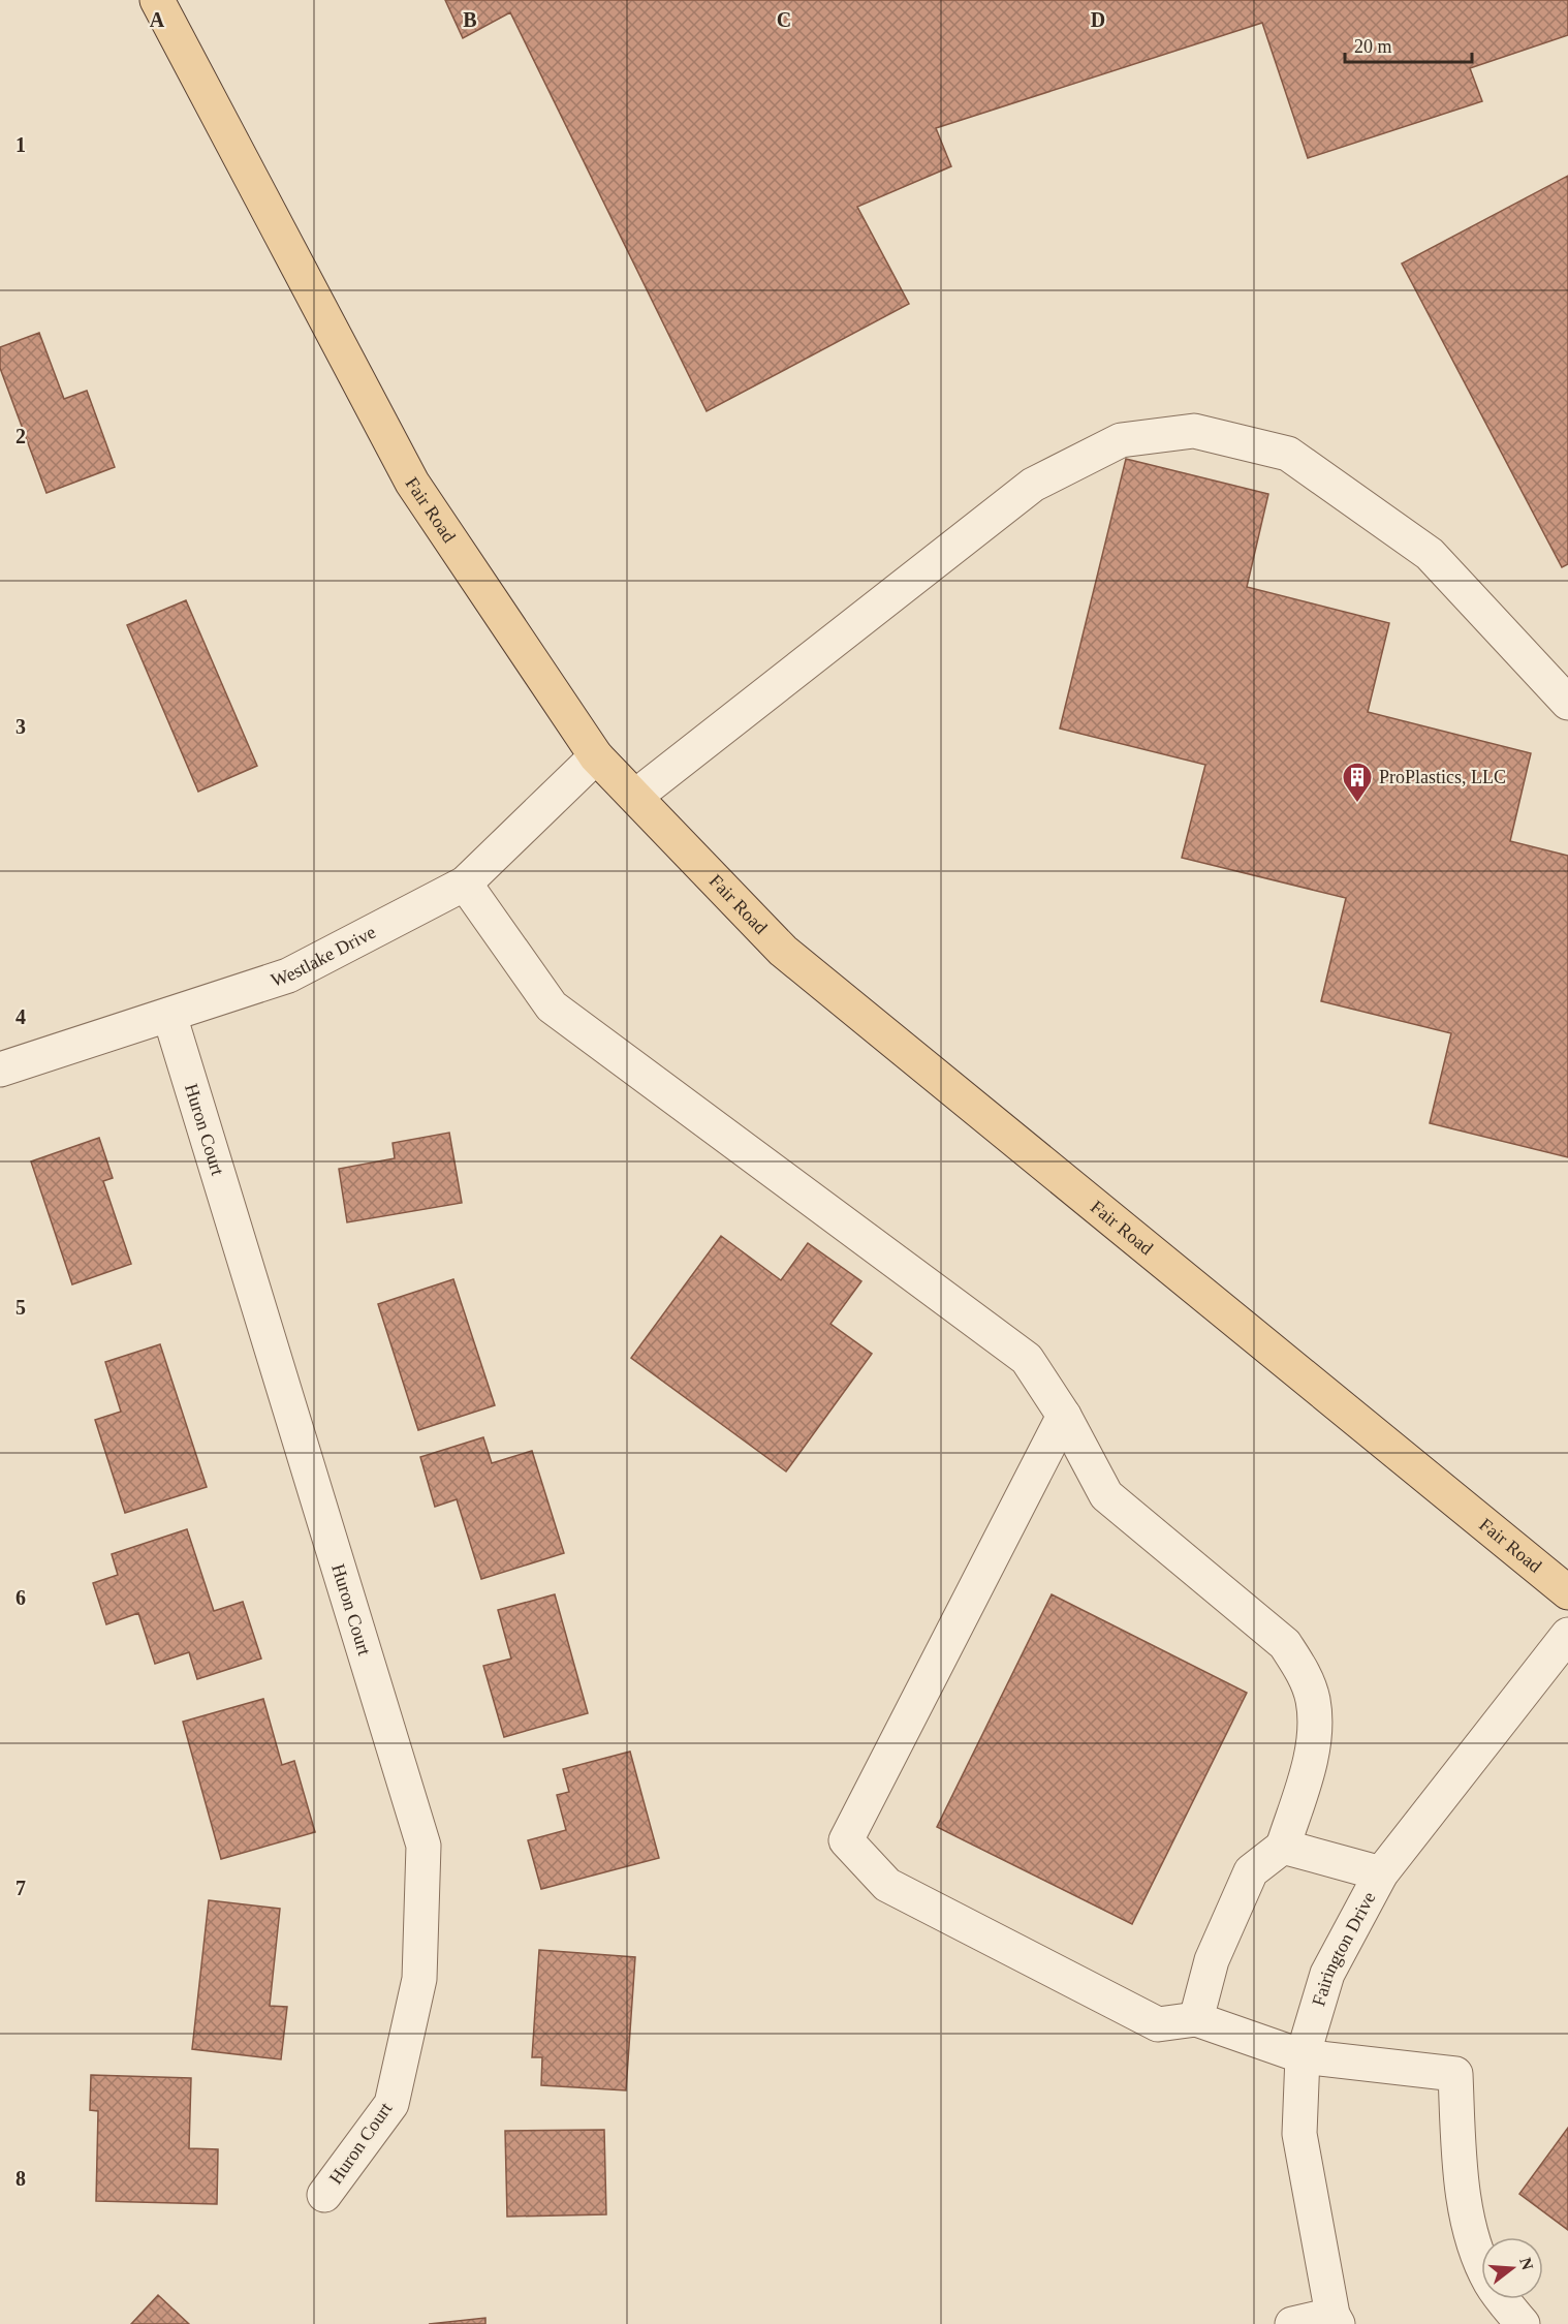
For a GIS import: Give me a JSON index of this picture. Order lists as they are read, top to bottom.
{
  "streets": {
    "main road": ["Fair Road"],
    "street": ["Westlake Drive", "Huron Court", "Fairington Drive"]
  },
  "crossings": [
    ["Fair Road", "Westlake Drive"],
    ["Westlake Drive", "Huron Court"]
  ],
  "places": {
    "building": ["ProPlastics, LLC"]
  },
  "scale_bar": "20 m",
  "north": "right",
  "grid": {
    "columns": [
      "A",
      "B",
      "C",
      "D"
    ],
    "rows": [
      "1",
      "2",
      "3",
      "4",
      "5",
      "6",
      "7",
      "8"
    ]
  }
}
